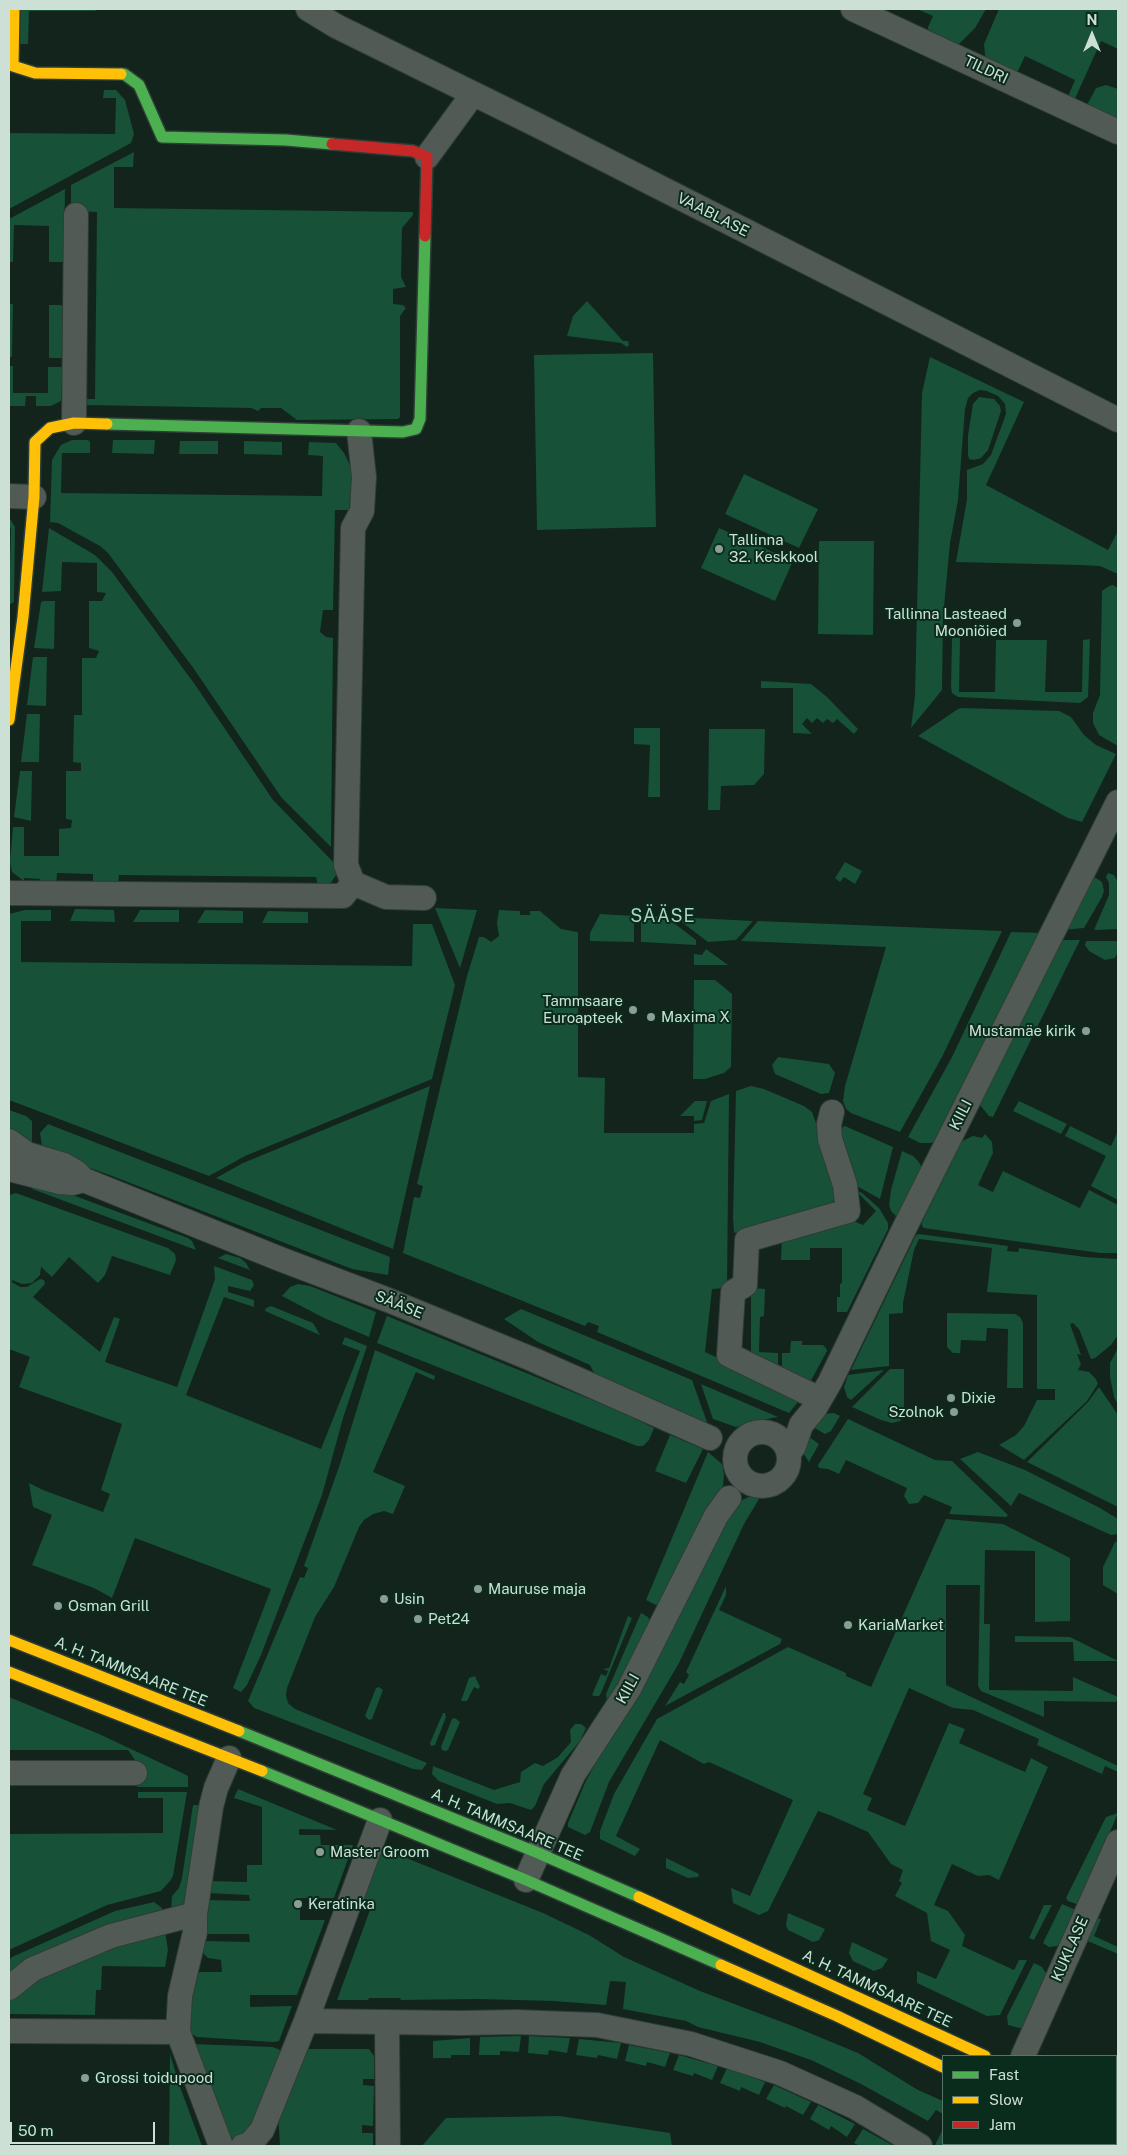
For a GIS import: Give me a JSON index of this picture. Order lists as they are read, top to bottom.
{
  "streets": {
    "main road": ["A. H. TAMMSAARE TEE"],
    "street": [
      "TILDRI",
      "VAABLASE",
      "KIILI",
      "SÄÄSE",
      "KUKLASE"
    ]
  },
  "crossings": [
    ["KIILI", "A. H. TAMMSAARE TEE"]
  ],
  "districts": ["SÄÄSE"],
  "places": [
    "Tallinna 32. Keskkool",
    "Tallinna Lasteaed Mooniõied",
    "Tammsaare Euroapteek",
    "Maxima X",
    "Mustamäe kirik",
    "Dixie",
    "Szolnok",
    "Mauruse maja",
    "Usin",
    "Osman Grill",
    "Pet24",
    "KariaMarket",
    "Master Groom",
    "Keratinka",
    "Grossi toidupood"
  ],
  "legend": ["Fast", "Slow", "Jam"],
  "scale_bar": "50 m",
  "north": "top"
}
